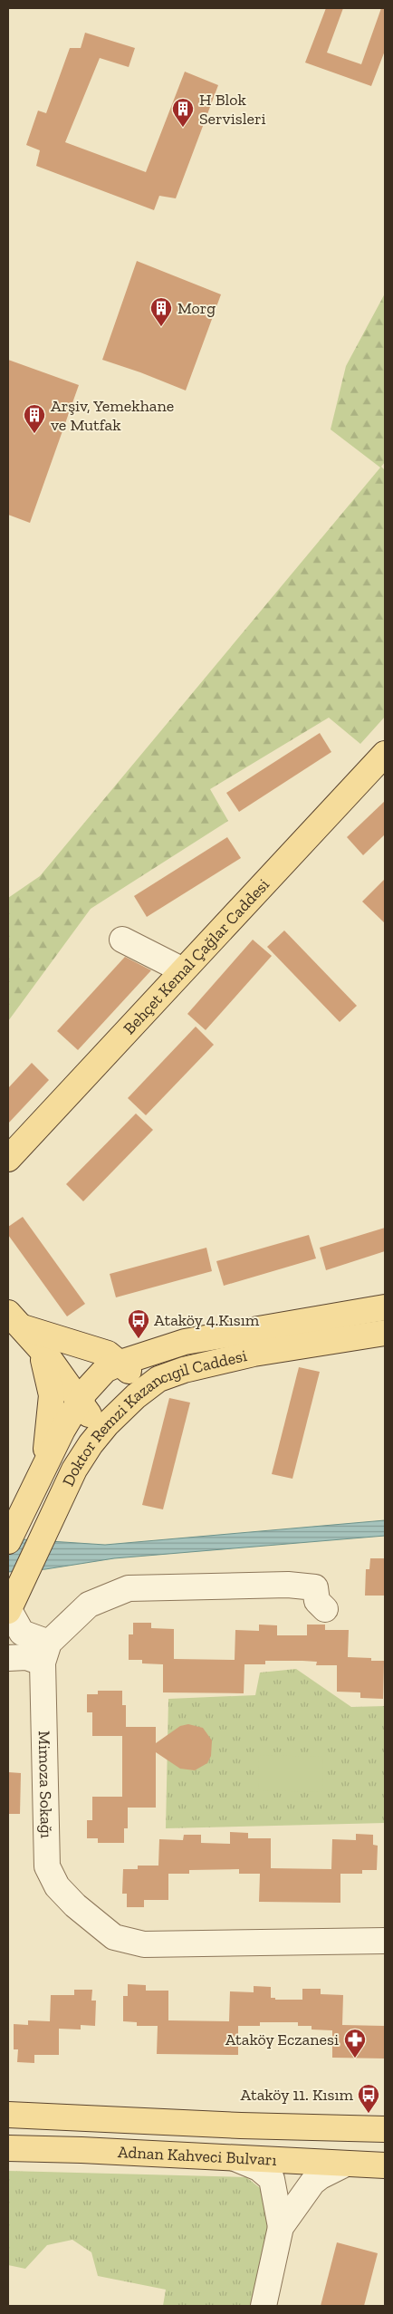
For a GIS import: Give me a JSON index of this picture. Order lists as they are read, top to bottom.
{
  "streets": {
    "main road": ["Behçet Kemal Çağlar Caddesi", "Doktor Remzi Kazancıgil Caddesi", "Adnan Kahveci Bulvarı"],
    "street": ["Mimoza Sokağı"]
  },
  "places": {
    "building": ["H Blok Servisleri", "Morg", "Arşiv, Yemekhane ve Mutfak"],
    "bus stop": ["Ataköy 4.Kısım", "Ataköy 11. Kısım"],
    "pharmacy": ["Ataköy Eczanesi"]
  }
}
